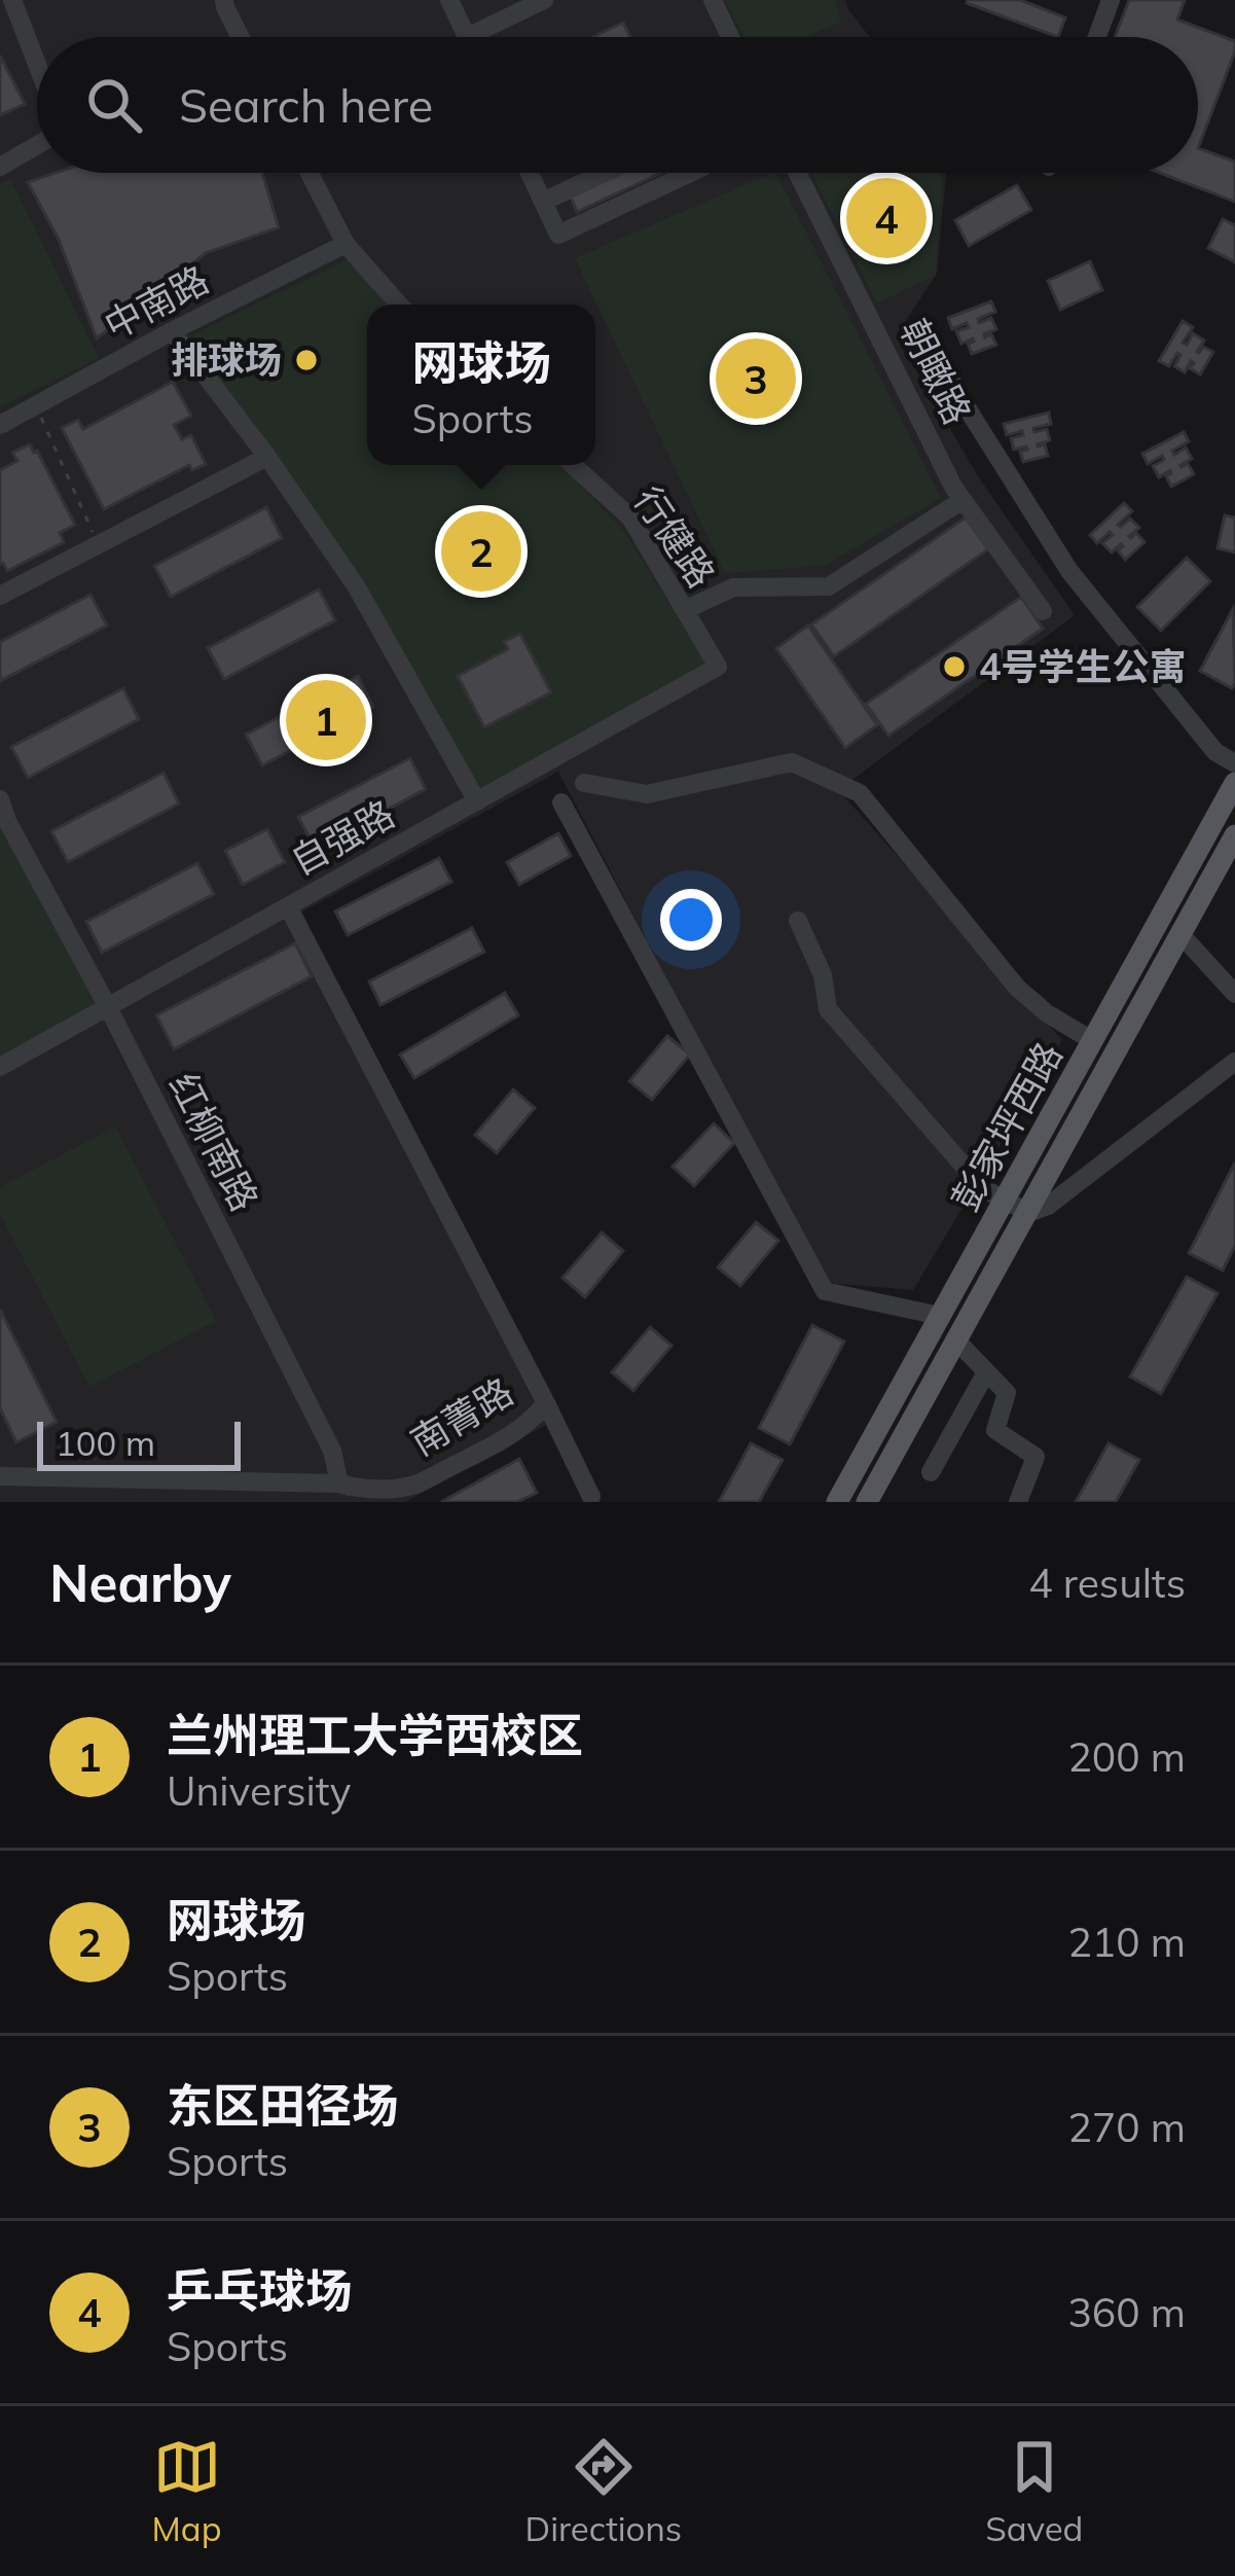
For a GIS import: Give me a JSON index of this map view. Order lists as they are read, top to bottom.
{
  "streets": {
    "main road": ["彭家坪西路"],
    "street": [
      "中南路",
      "朝瞰路",
      "行健路",
      "自强路",
      "红柳南路",
      "南菁路"
    ]
  },
  "crossings": [
    ["行健路", "自强路"],
    ["自强路", "红柳南路"],
    ["自强路", "南菁路"],
    ["红柳南路", "南菁路"]
  ],
  "places": ["排球场", "4号学生公寓"],
  "scale_bar": "100 m",
  "page": {
    "search": "Search here",
    "pins": [
      "4",
      "3",
      "2",
      "1"
    ],
    "popup": ["网球场", "Sports"],
    "scale": "100 m",
    "heading": ["Nearby", "4 results"],
    "list": [
      {
        "mark": "1",
        "name": "兰州理工大学西校区",
        "note": "University",
        "value": "200 m"
      },
      {
        "mark": "2",
        "name": "网球场",
        "note": "Sports",
        "value": "210 m"
      },
      {
        "mark": "3",
        "name": "东区田径场",
        "note": "Sports",
        "value": "270 m"
      },
      {
        "mark": "4",
        "name": "乒乓球场",
        "note": "Sports",
        "value": "360 m"
      }
    ],
    "nav": ["Map", "Directions", "Saved"]
  }
}
